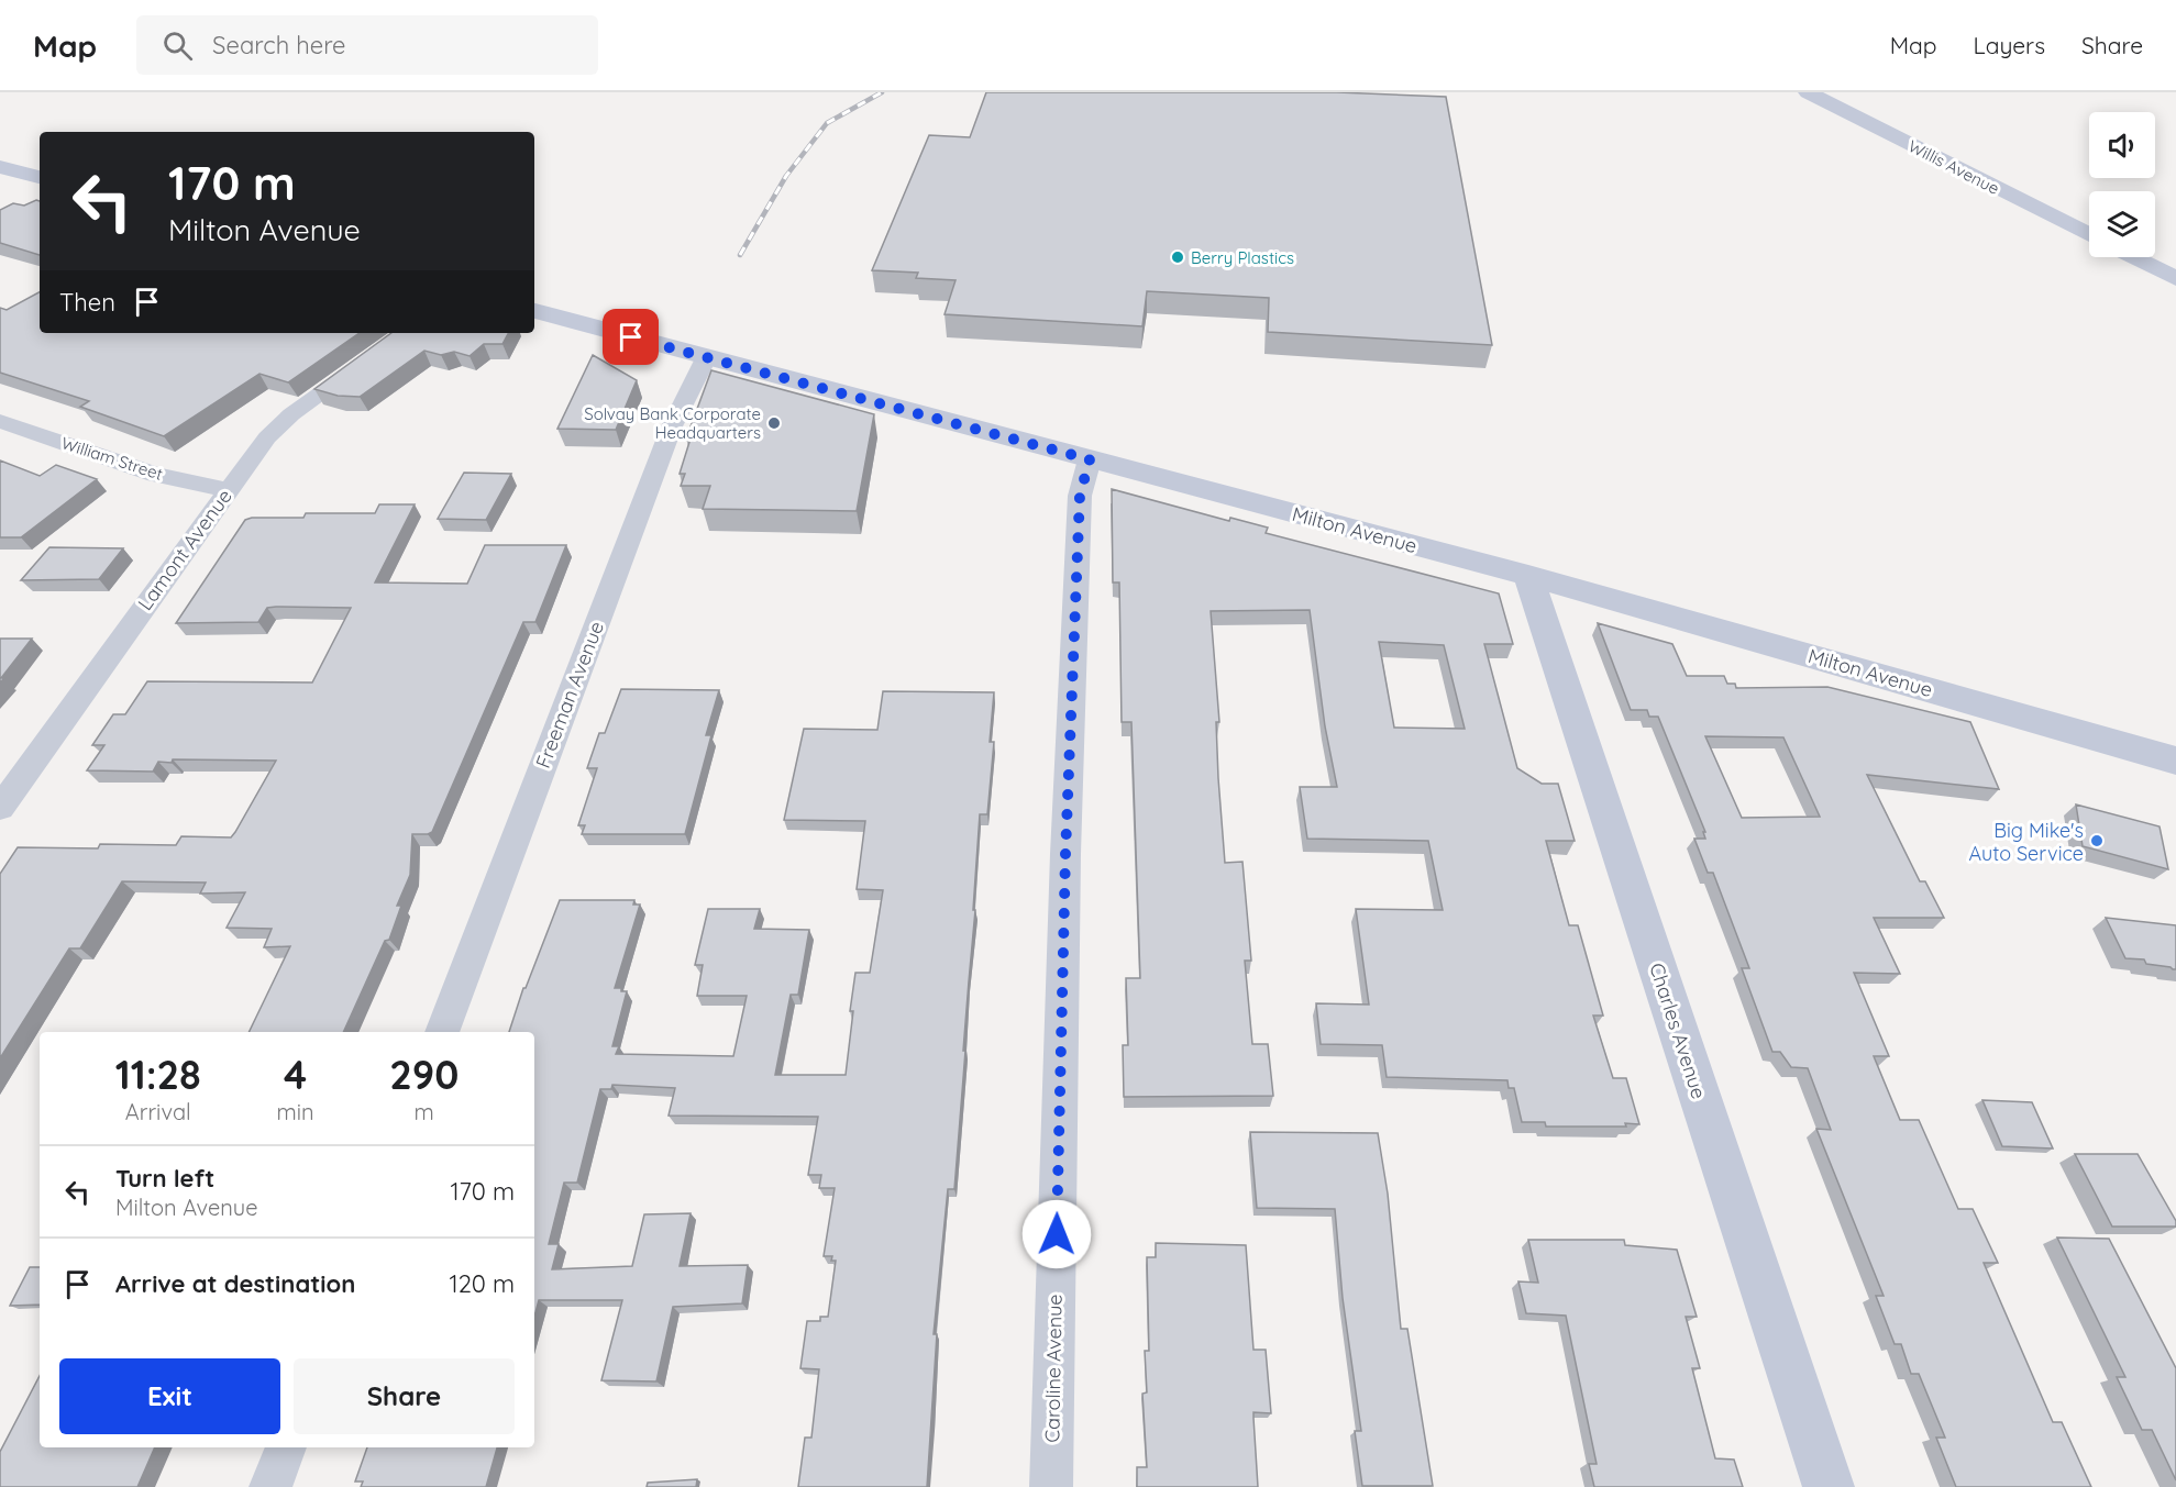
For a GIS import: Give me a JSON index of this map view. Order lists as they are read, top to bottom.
{
  "streets": {
    "main road": ["Willis Avenue", "Milton Avenue", "Charles Avenue"],
    "street": [
      "William Street",
      "Lamont Avenue",
      "Freeman Avenue",
      "Caroline Avenue"
    ]
  },
  "crossings": [
    ["William Street", "Lamont Avenue"],
    ["Milton Avenue", "Freeman Avenue"],
    ["Milton Avenue", "Charles Avenue"],
    ["Milton Avenue", "Caroline Avenue"]
  ],
  "places": ["Berry Plastics", "Solvay Bank Corporate Headquarters", "Big Mike's Auto Service"],
  "page": {
    "header": "Map",
    "search": "Search here",
    "nav": ["Map", "Layers", "Share"],
    "turn": ["170 m", "Milton Avenue"],
    "then": "Then",
    "eta": [
      "11:28",
      "Arrival",
      "4",
      "min",
      "290",
      "m"
    ],
    "list": [
      {
        "name": "Turn left",
        "note": "Milton Avenue",
        "value": "170 m"
      },
      {
        "name": "Arrive at destination",
        "value": "120 m"
      }
    ],
    "buttons": ["Exit", "Share"]
  }
}
